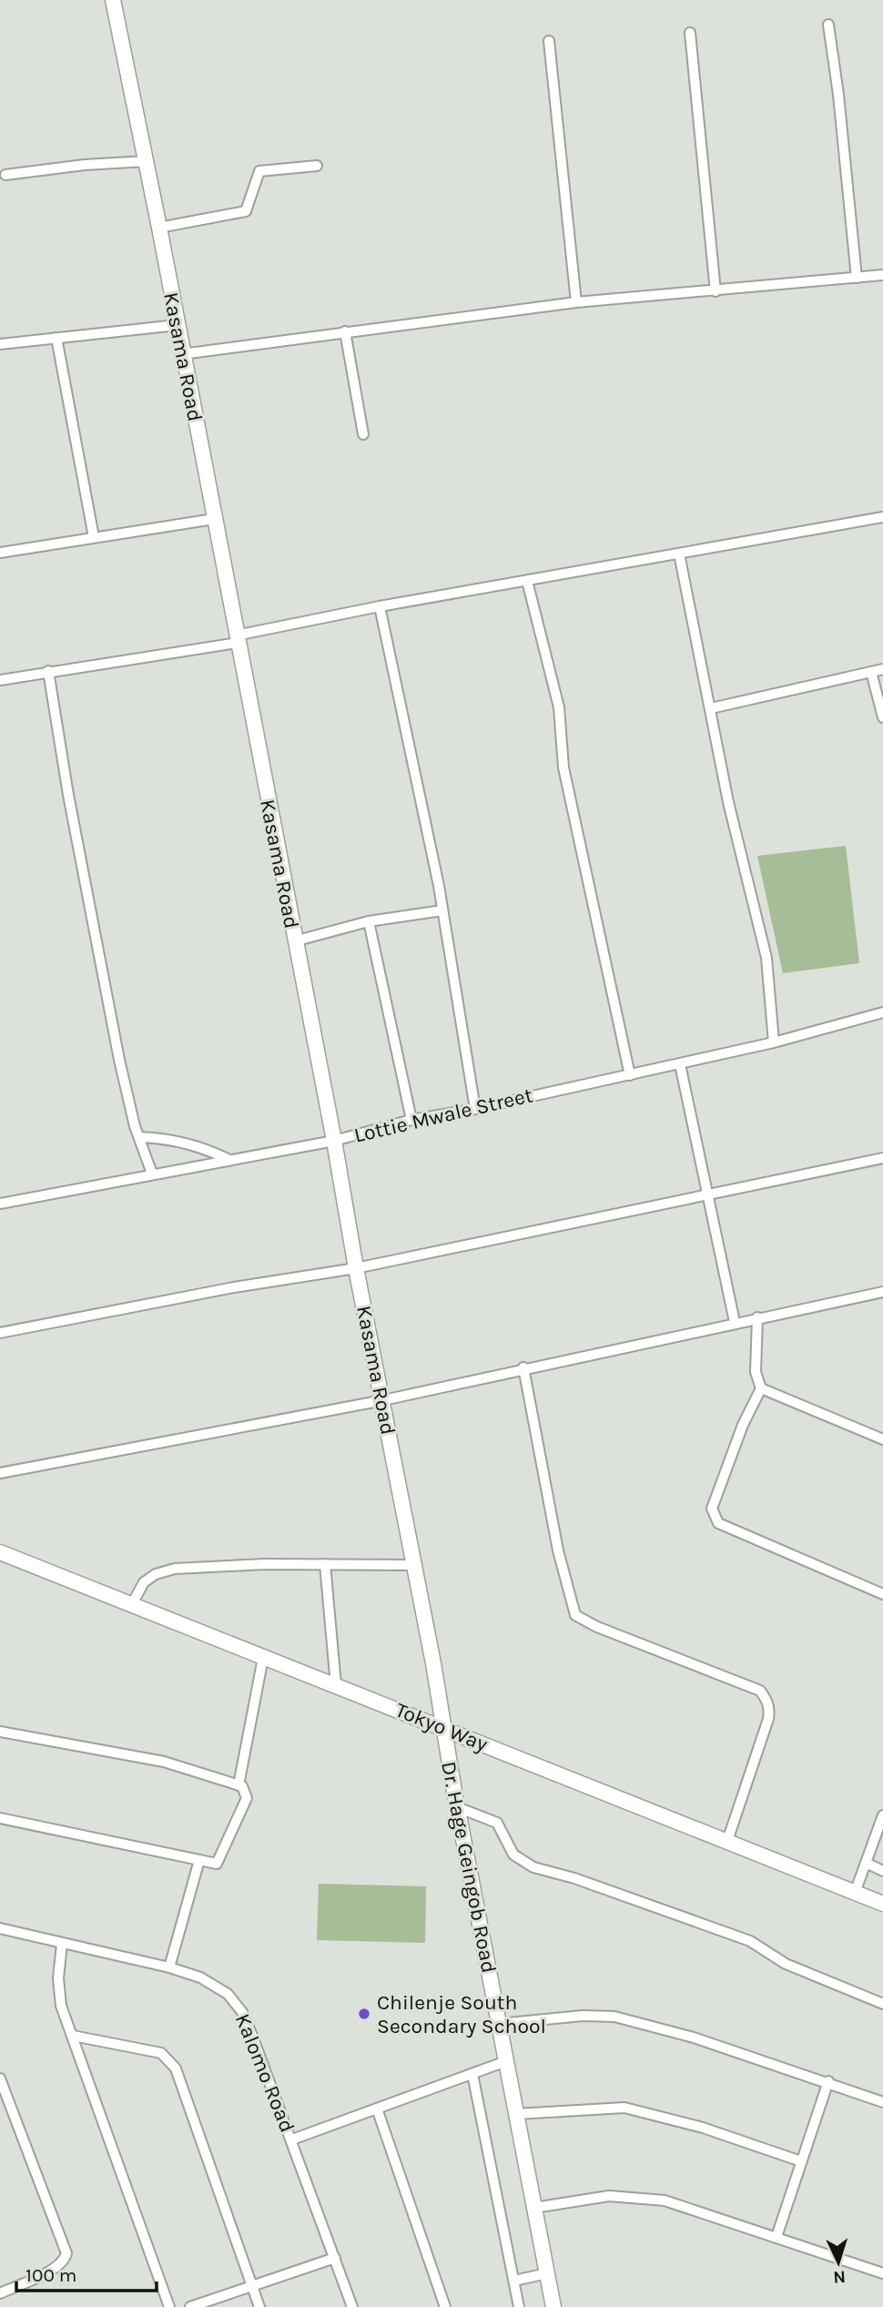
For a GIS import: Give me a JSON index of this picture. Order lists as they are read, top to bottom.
{
  "streets": {
    "street": [
      "Kasama Road",
      "Lottie Mwale Street",
      "Tokyo Way",
      "Dr. Hage Geingob Road",
      "Kalomo Road"
    ]
  },
  "crossings": [
    ["Kasama Road", "Lottie Mwale Street"],
    ["Kasama Road", "Tokyo Way"],
    ["Kasama Road", "Dr. Hage Geingob Road"],
    ["Tokyo Way", "Dr. Hage Geingob Road"]
  ],
  "places": ["Chilenje South Secondary School"],
  "scale_bar": "100 m",
  "north": "bottom"
}
